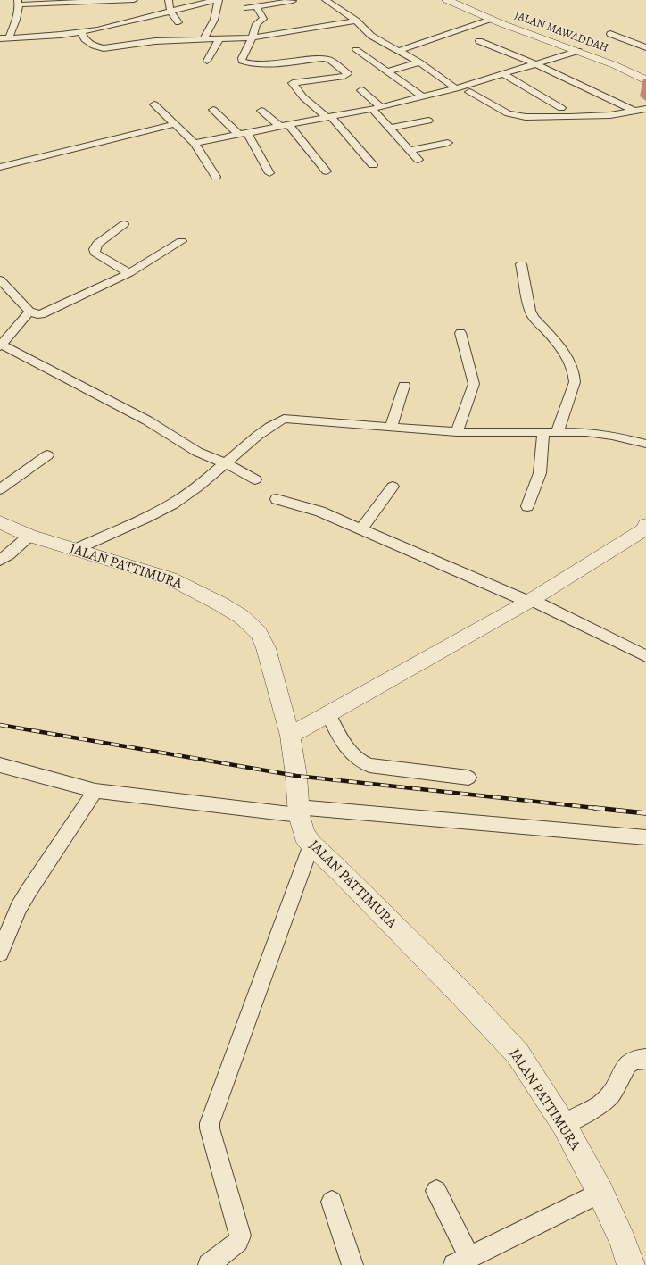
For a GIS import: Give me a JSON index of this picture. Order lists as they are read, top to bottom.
{
  "streets": {
    "street": ["JALAN MAWADDAH", "JALAN PATTIMURA"]
  }
}
